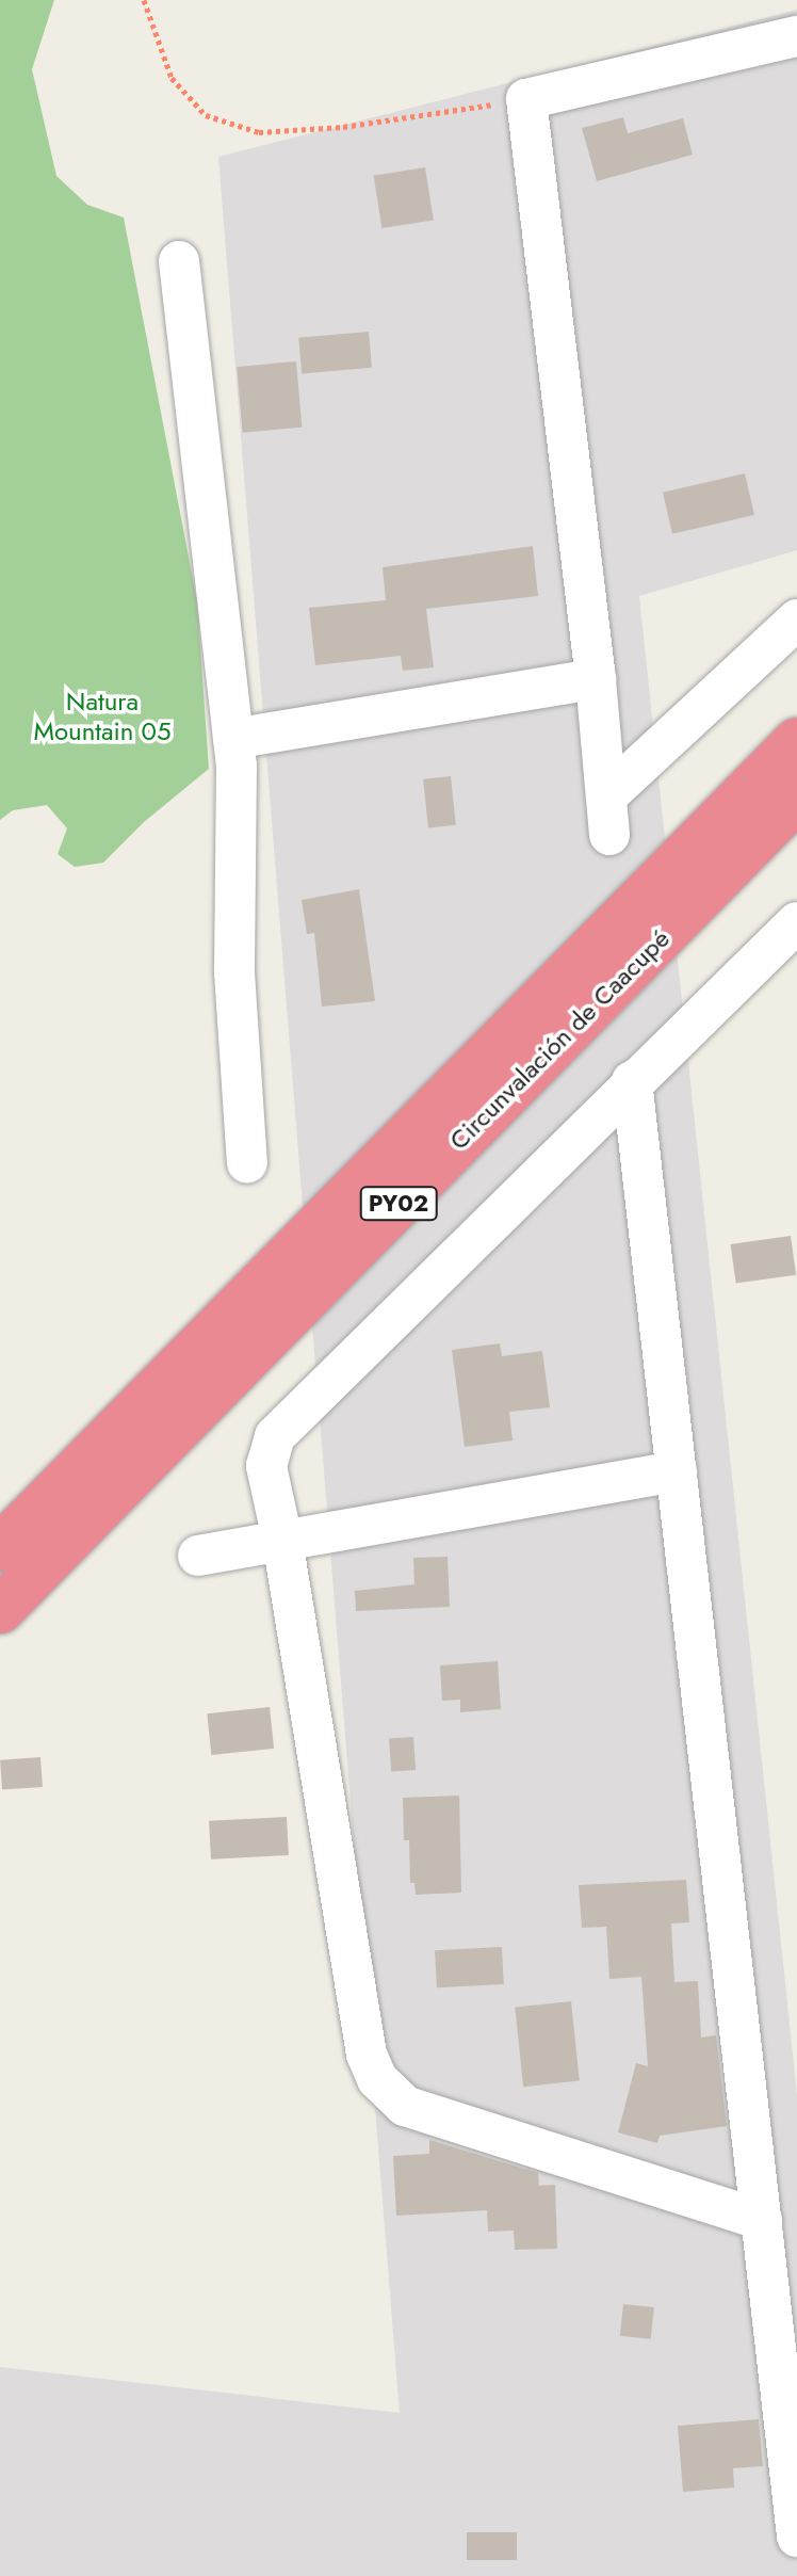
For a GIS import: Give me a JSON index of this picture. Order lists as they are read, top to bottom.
{
  "streets": {
    "highway": ["Circunvalación de Caacupé", "PY02"]
  },
  "parks": ["Natura Mountain 05"]
}
